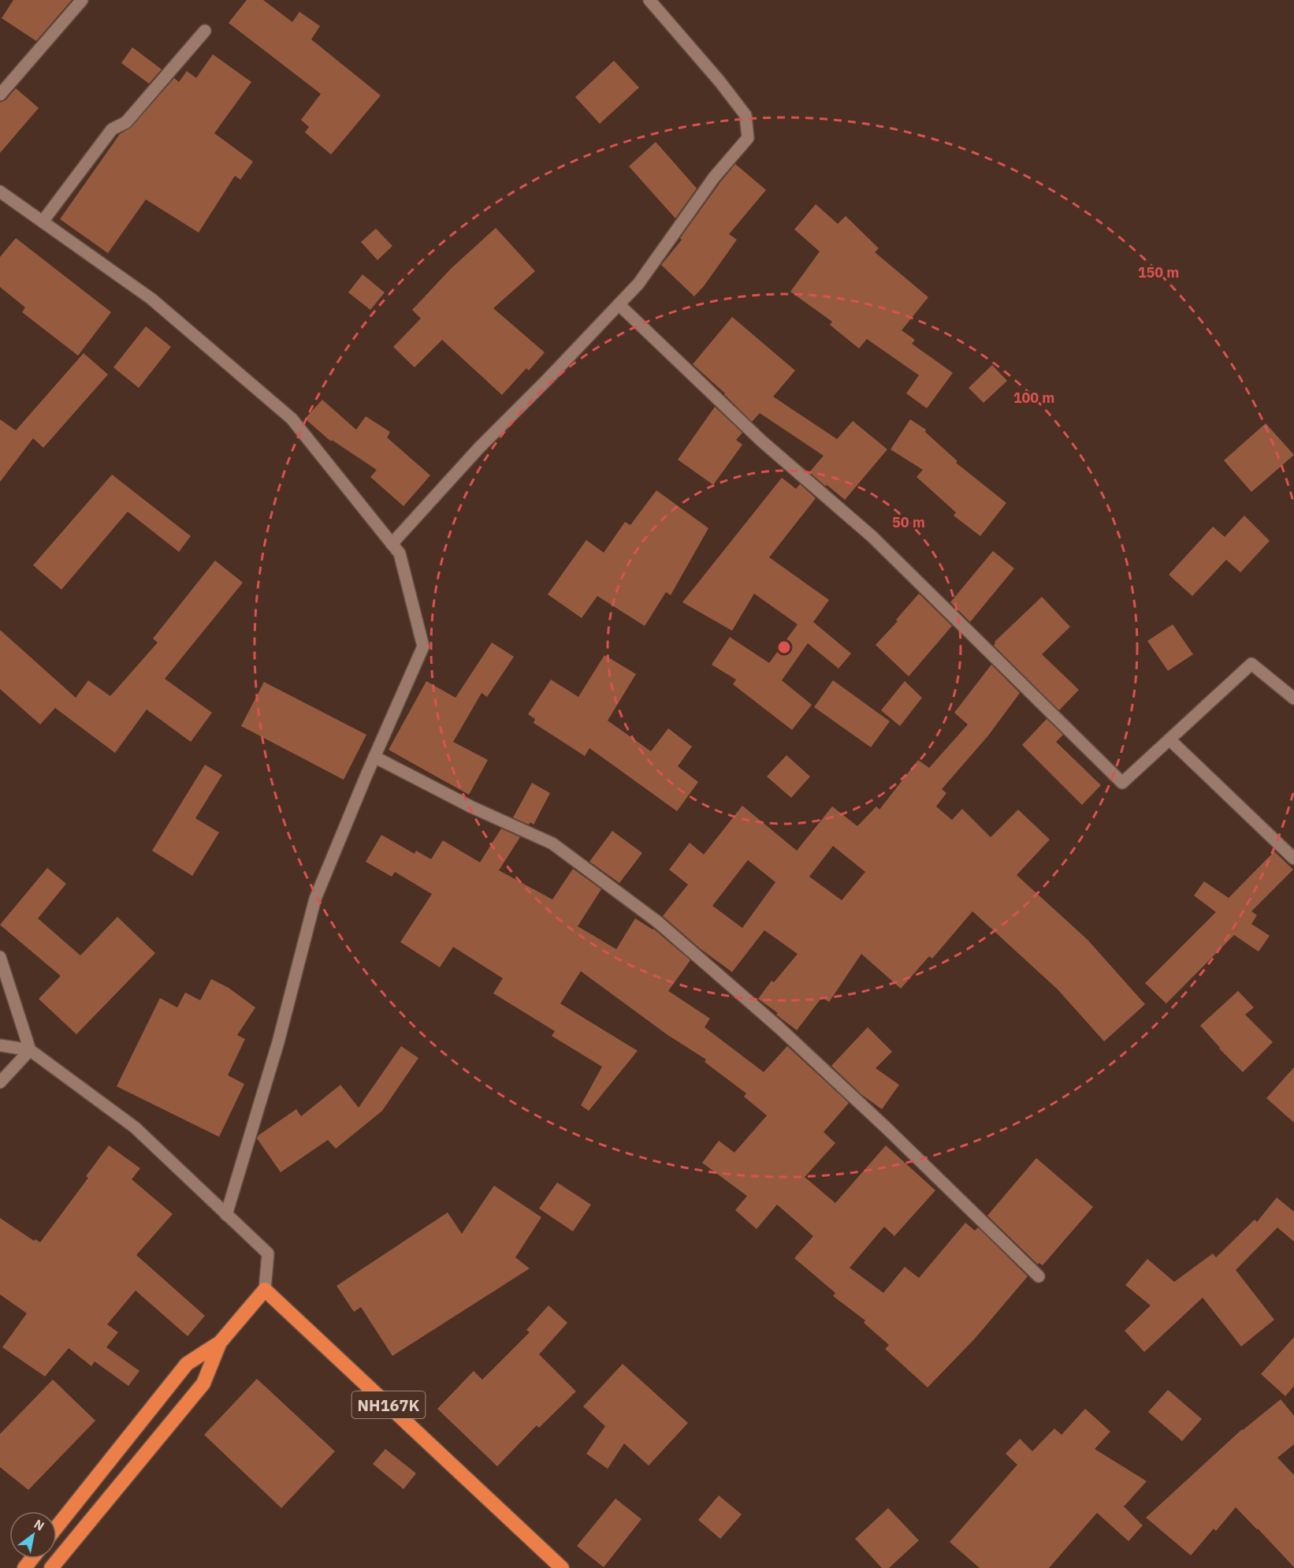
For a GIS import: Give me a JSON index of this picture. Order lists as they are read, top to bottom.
{
  "streets": {
    "highway": ["NH167K"]
  },
  "north": "top right",
  "rings": ["150 m", "100 m", "50 m"]
}
